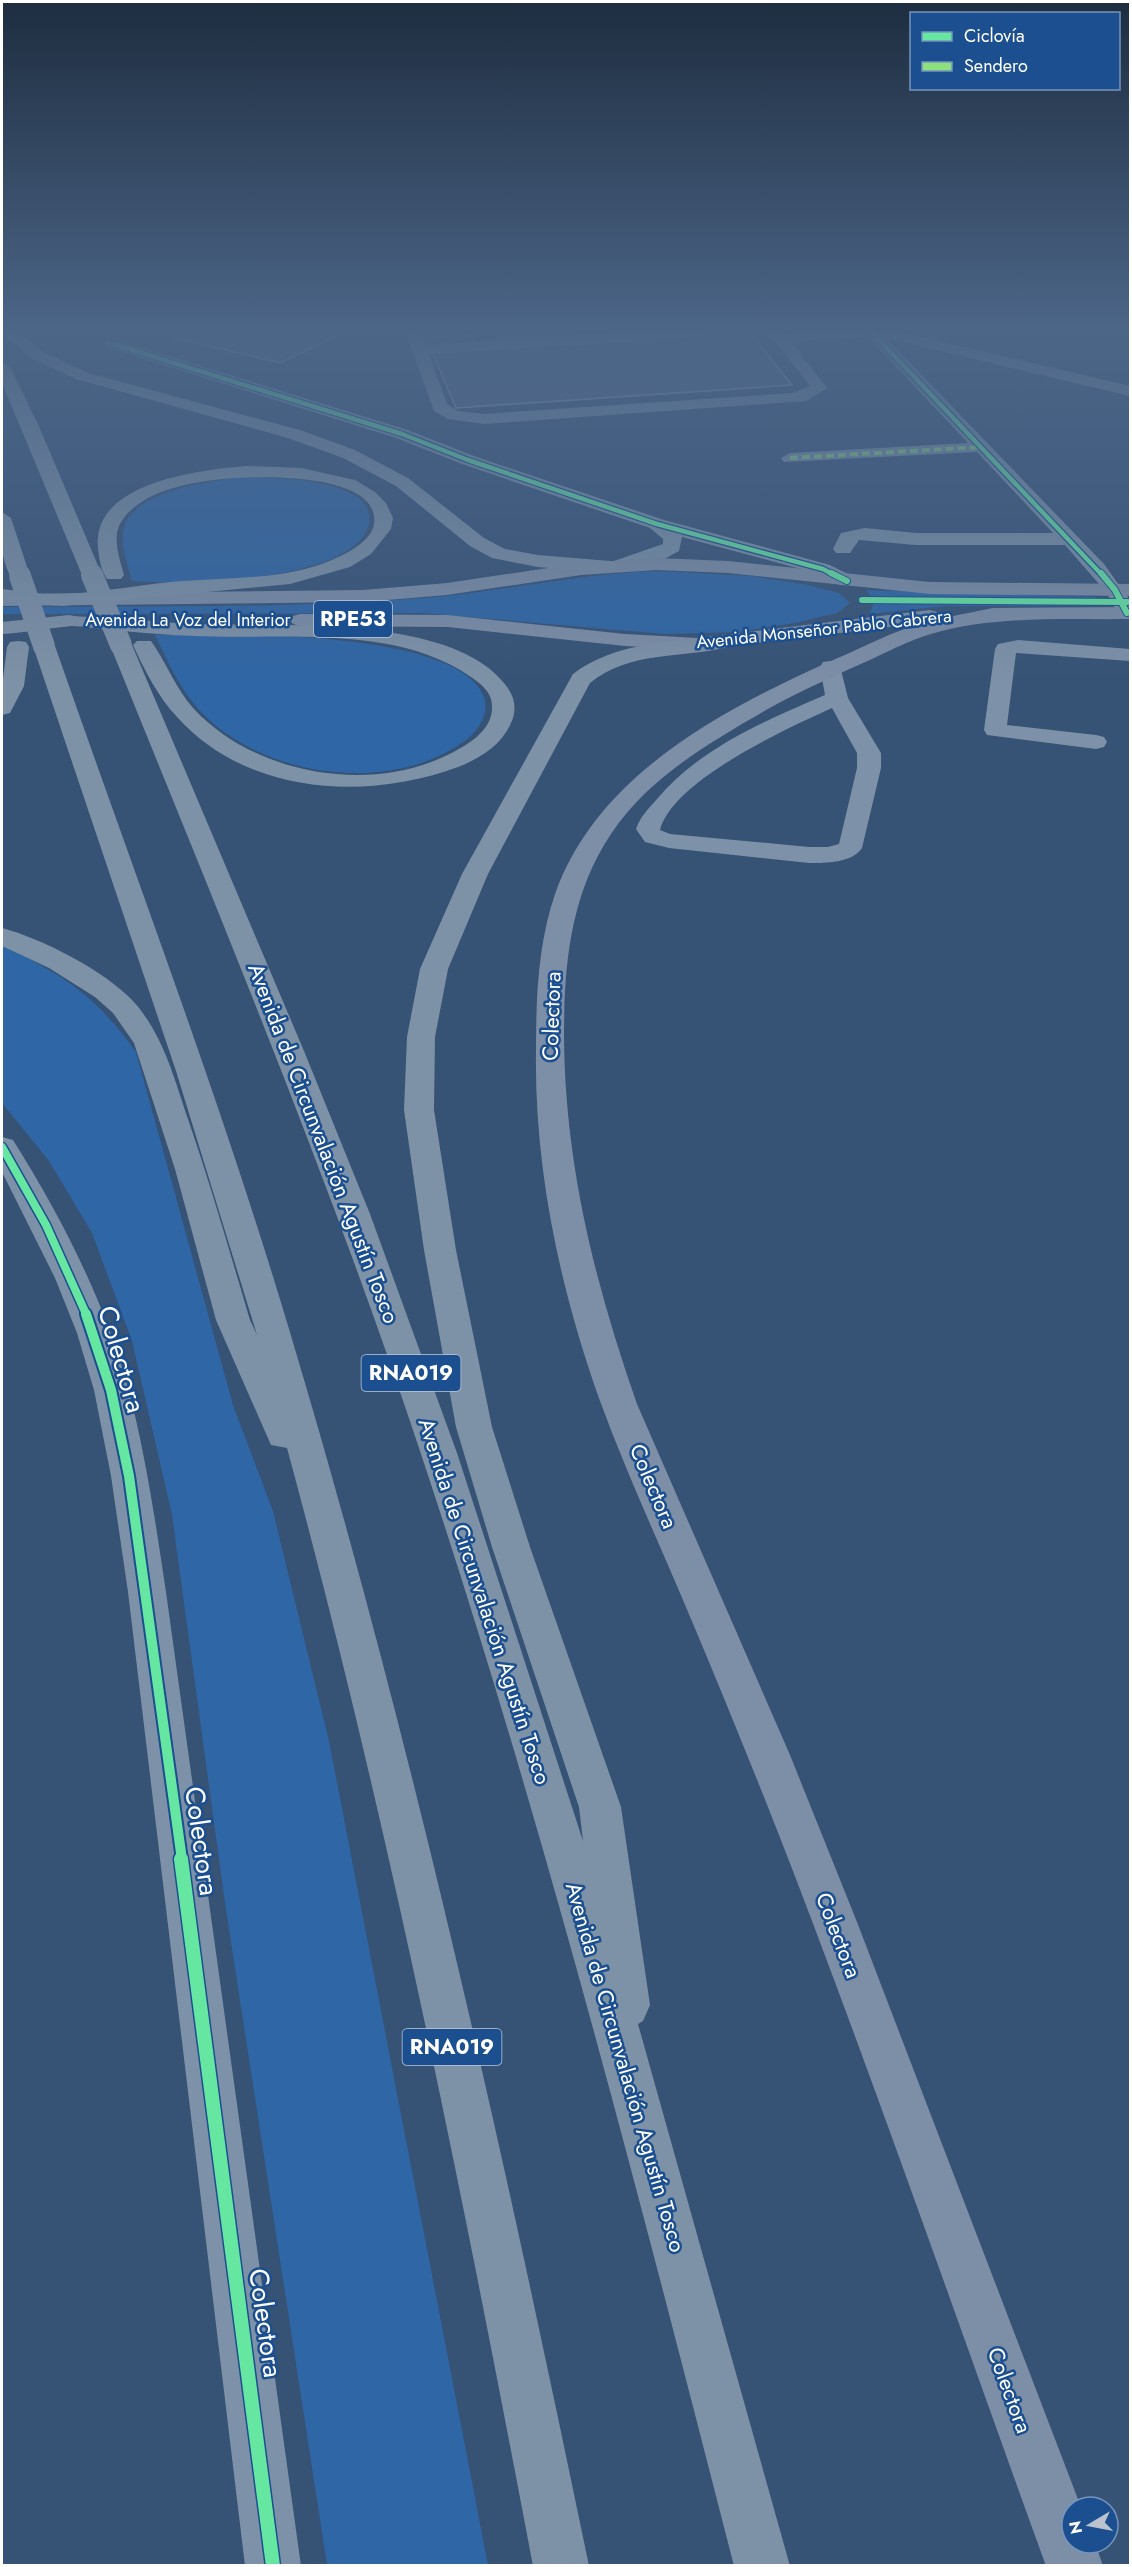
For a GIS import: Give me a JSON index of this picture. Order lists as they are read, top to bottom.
{
  "streets": {
    "highway": ["Avenida de Circunvalación Agustín Tosco", "RNA019"],
    "main road": [
      "RPE53",
      "Avenida La Voz del Interior",
      "Avenida Monseñor Pablo Cabrera",
      "Colectora"
    ]
  },
  "crossings": [
    ["Avenida La Voz del Interior", "Avenida Monseñor Pablo Cabrera"],
    ["Avenida Monseñor Pablo Cabrera", "Colectora"]
  ],
  "legend": ["Ciclovía", "Sendero"],
  "north": "left"
}
